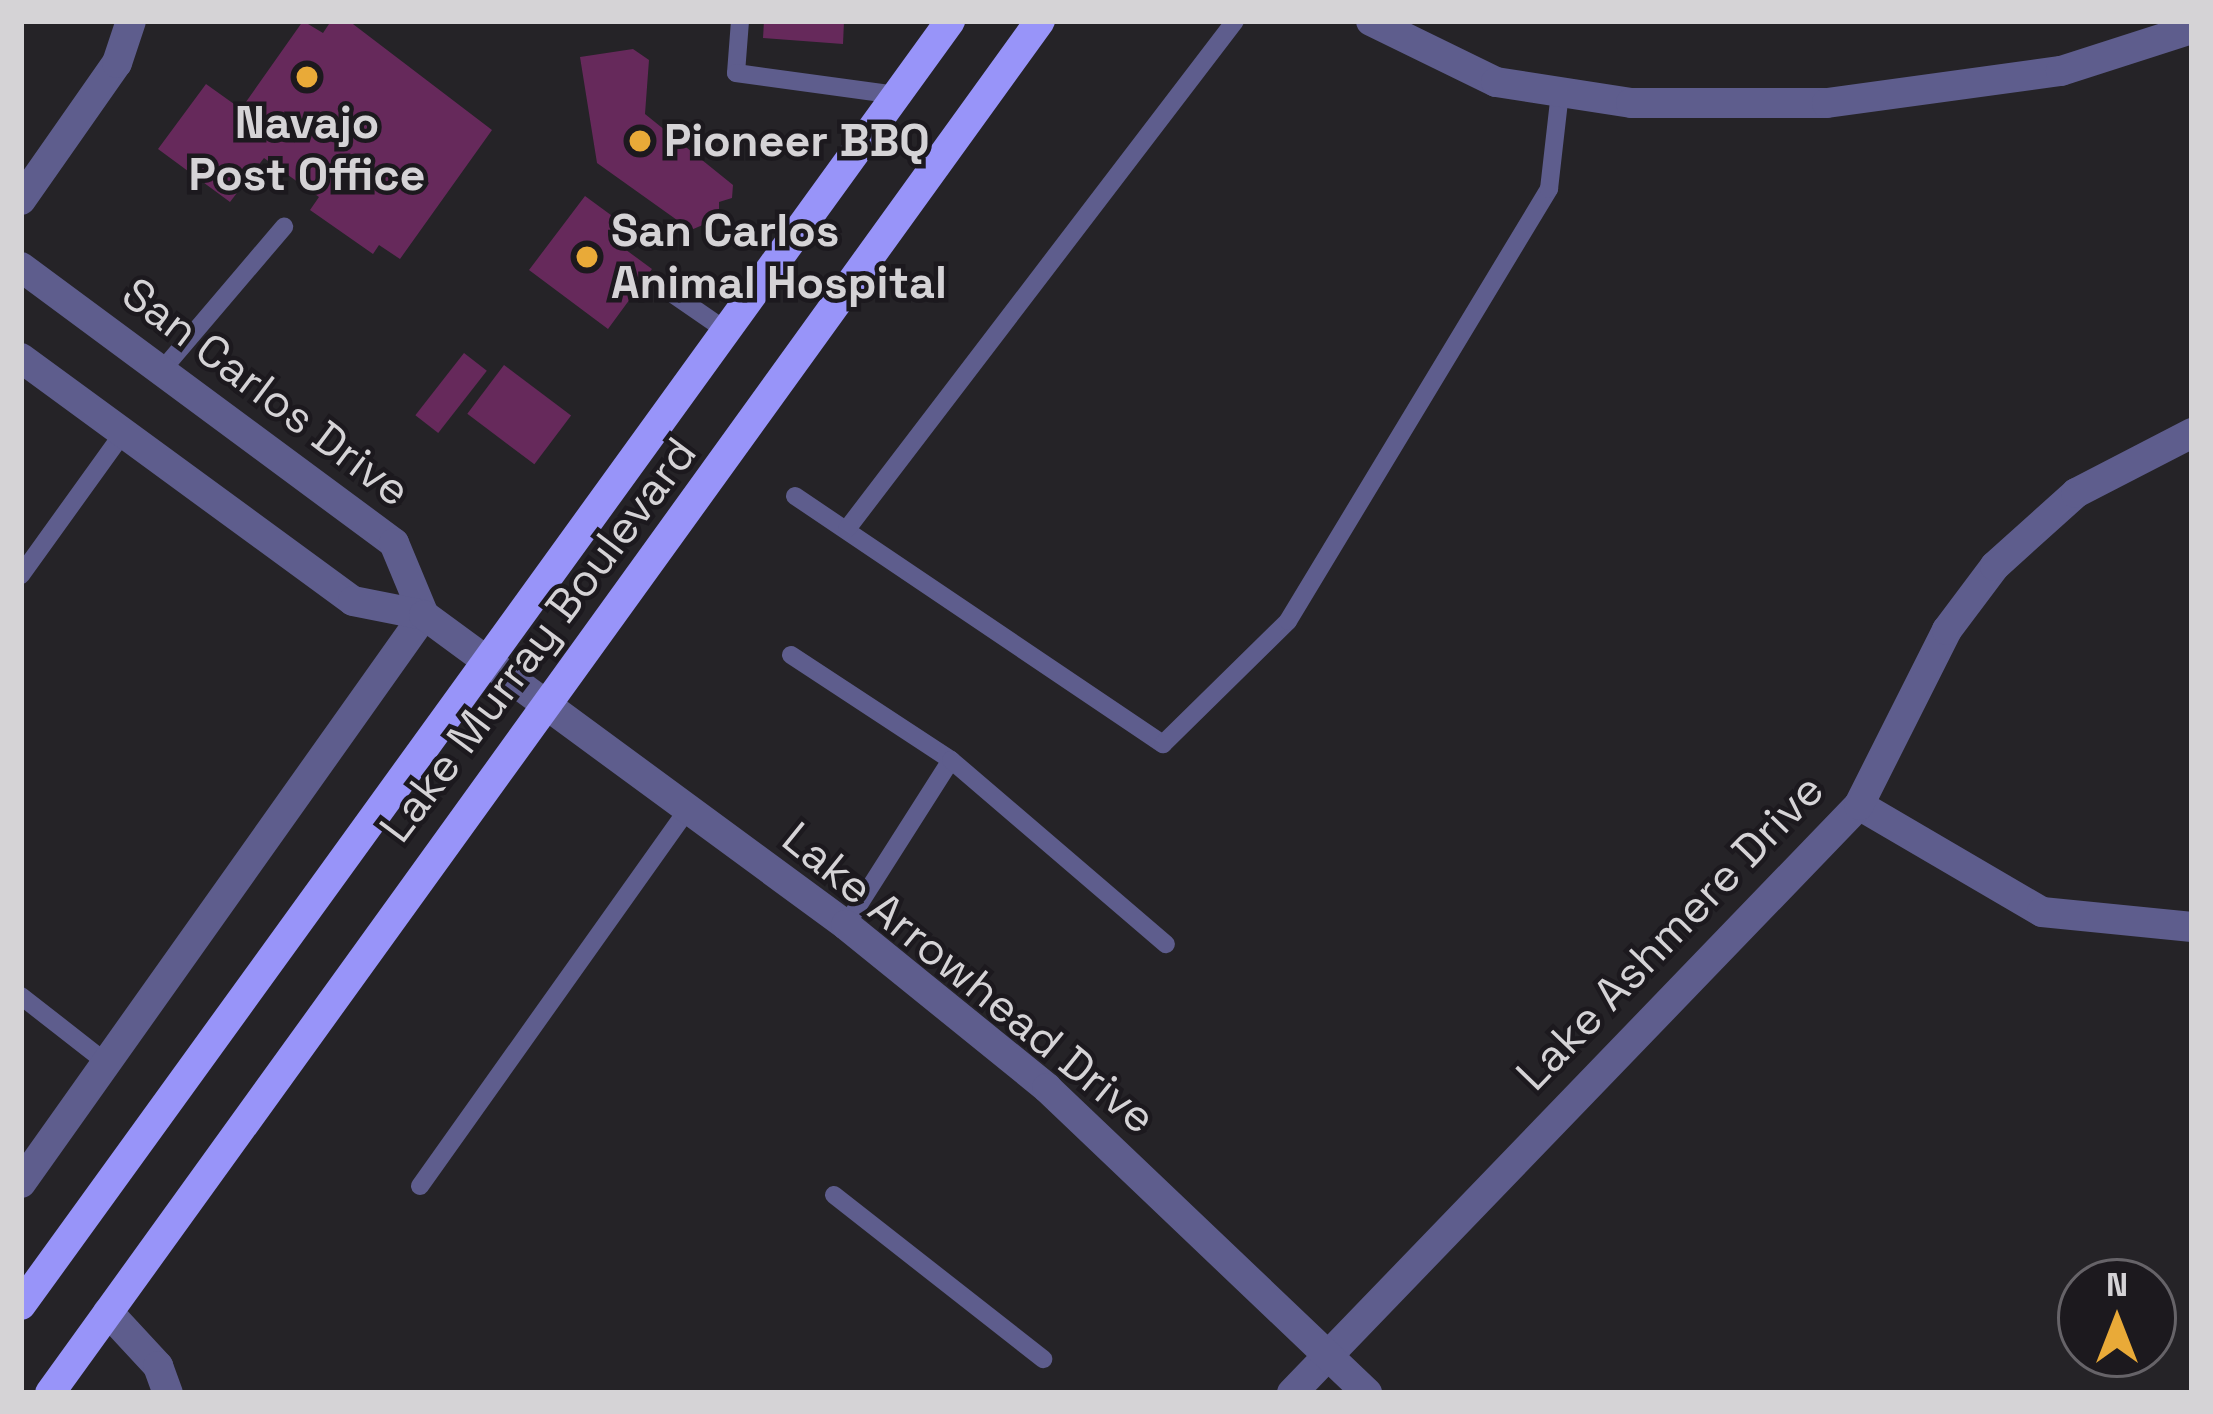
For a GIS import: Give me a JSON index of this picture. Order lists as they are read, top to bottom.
{
  "streets": {
    "main road": ["Lake Murray Boulevard"],
    "street": ["San Carlos Drive", "Lake Ashmere Drive", "Lake Arrowhead Drive"]
  },
  "crossings": [
    ["Lake Murray Boulevard", "Lake Arrowhead Drive"],
    ["Lake Ashmere Drive", "Lake Arrowhead Drive"]
  ],
  "places": ["Navajo Post Office", "Pioneer BBQ", "San Carlos Animal Hospital"],
  "north": "top"
}
